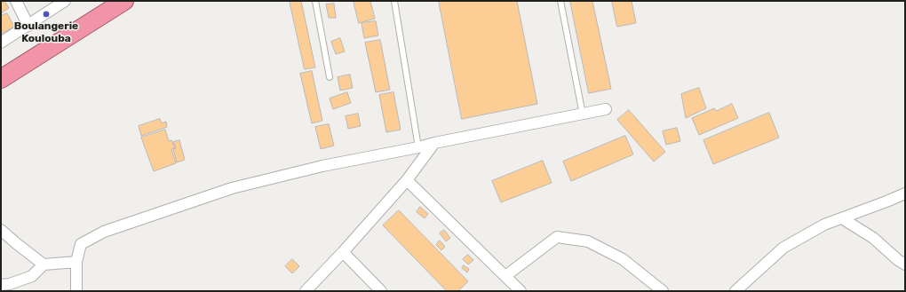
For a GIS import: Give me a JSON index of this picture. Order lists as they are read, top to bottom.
{
  "places": ["Boulangerie Koulouba"]
}
